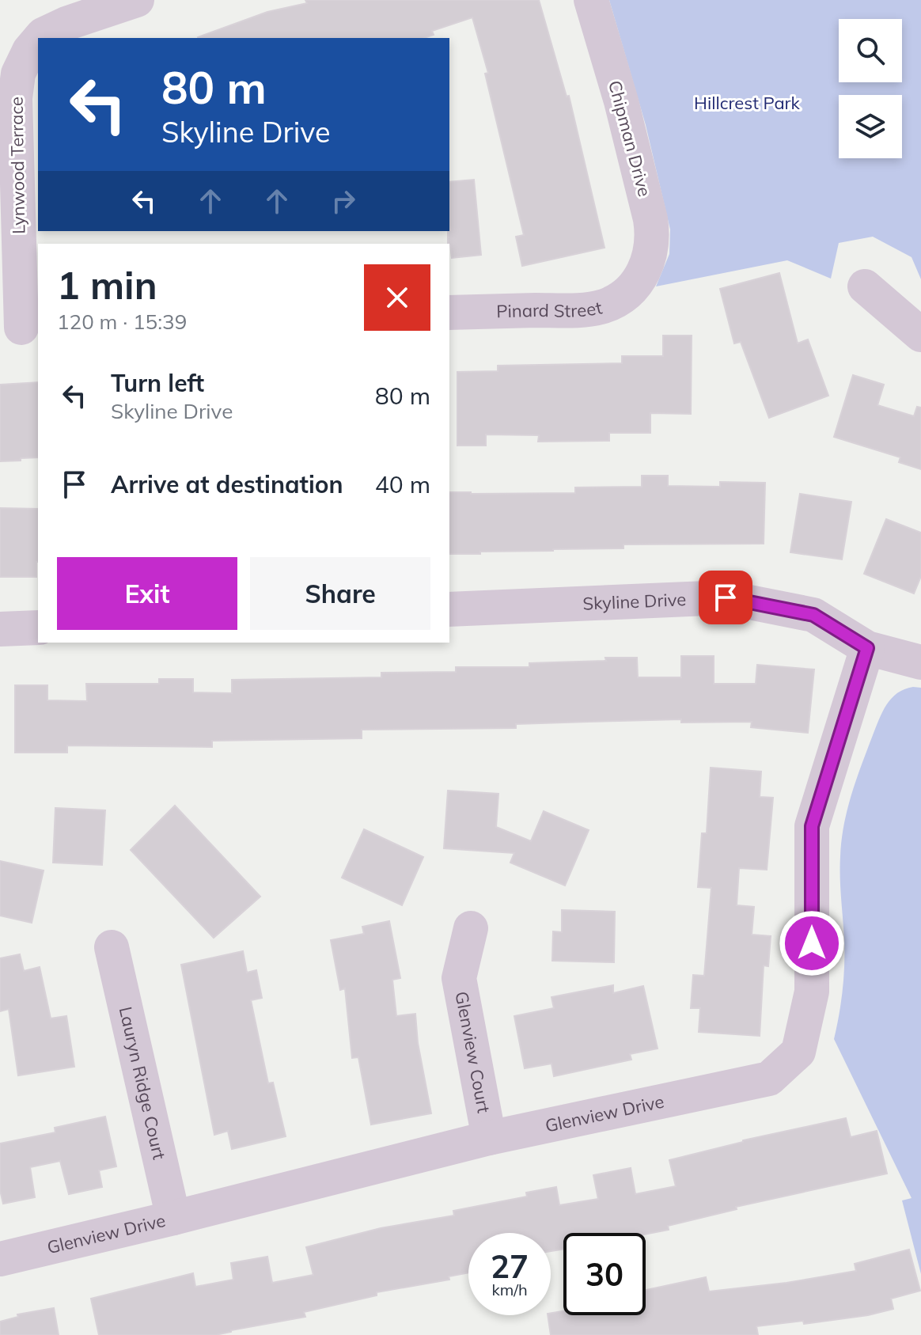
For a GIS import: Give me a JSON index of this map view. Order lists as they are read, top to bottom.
{
  "streets": {
    "street": [
      "Chipman Drive",
      "Lynwood Terrace",
      "Pinard Street",
      "Skyline Drive",
      "Glenview Court",
      "Lauryn Ridge Court",
      "Glenview Drive"
    ]
  },
  "crossings": [
    ["Chipman Drive", "Pinard Street"],
    ["Skyline Drive", "Glenview Drive"],
    ["Glenview Court", "Glenview Drive"],
    ["Lauryn Ridge Court", "Glenview Drive"]
  ],
  "parks": ["Hillcrest Park"],
  "page": {
    "turn": ["80 m", "Skyline Drive"],
    "heading": ["1 min", "120 m · 15:39"],
    "list": [
      {
        "name": "Turn left",
        "note": "Skyline Drive",
        "value": "80 m"
      },
      {
        "name": "Arrive at destination",
        "value": "40 m"
      }
    ],
    "buttons": ["Exit", "Share"],
    "speed": "27 km/h",
    "limit": "30"
  }
}
